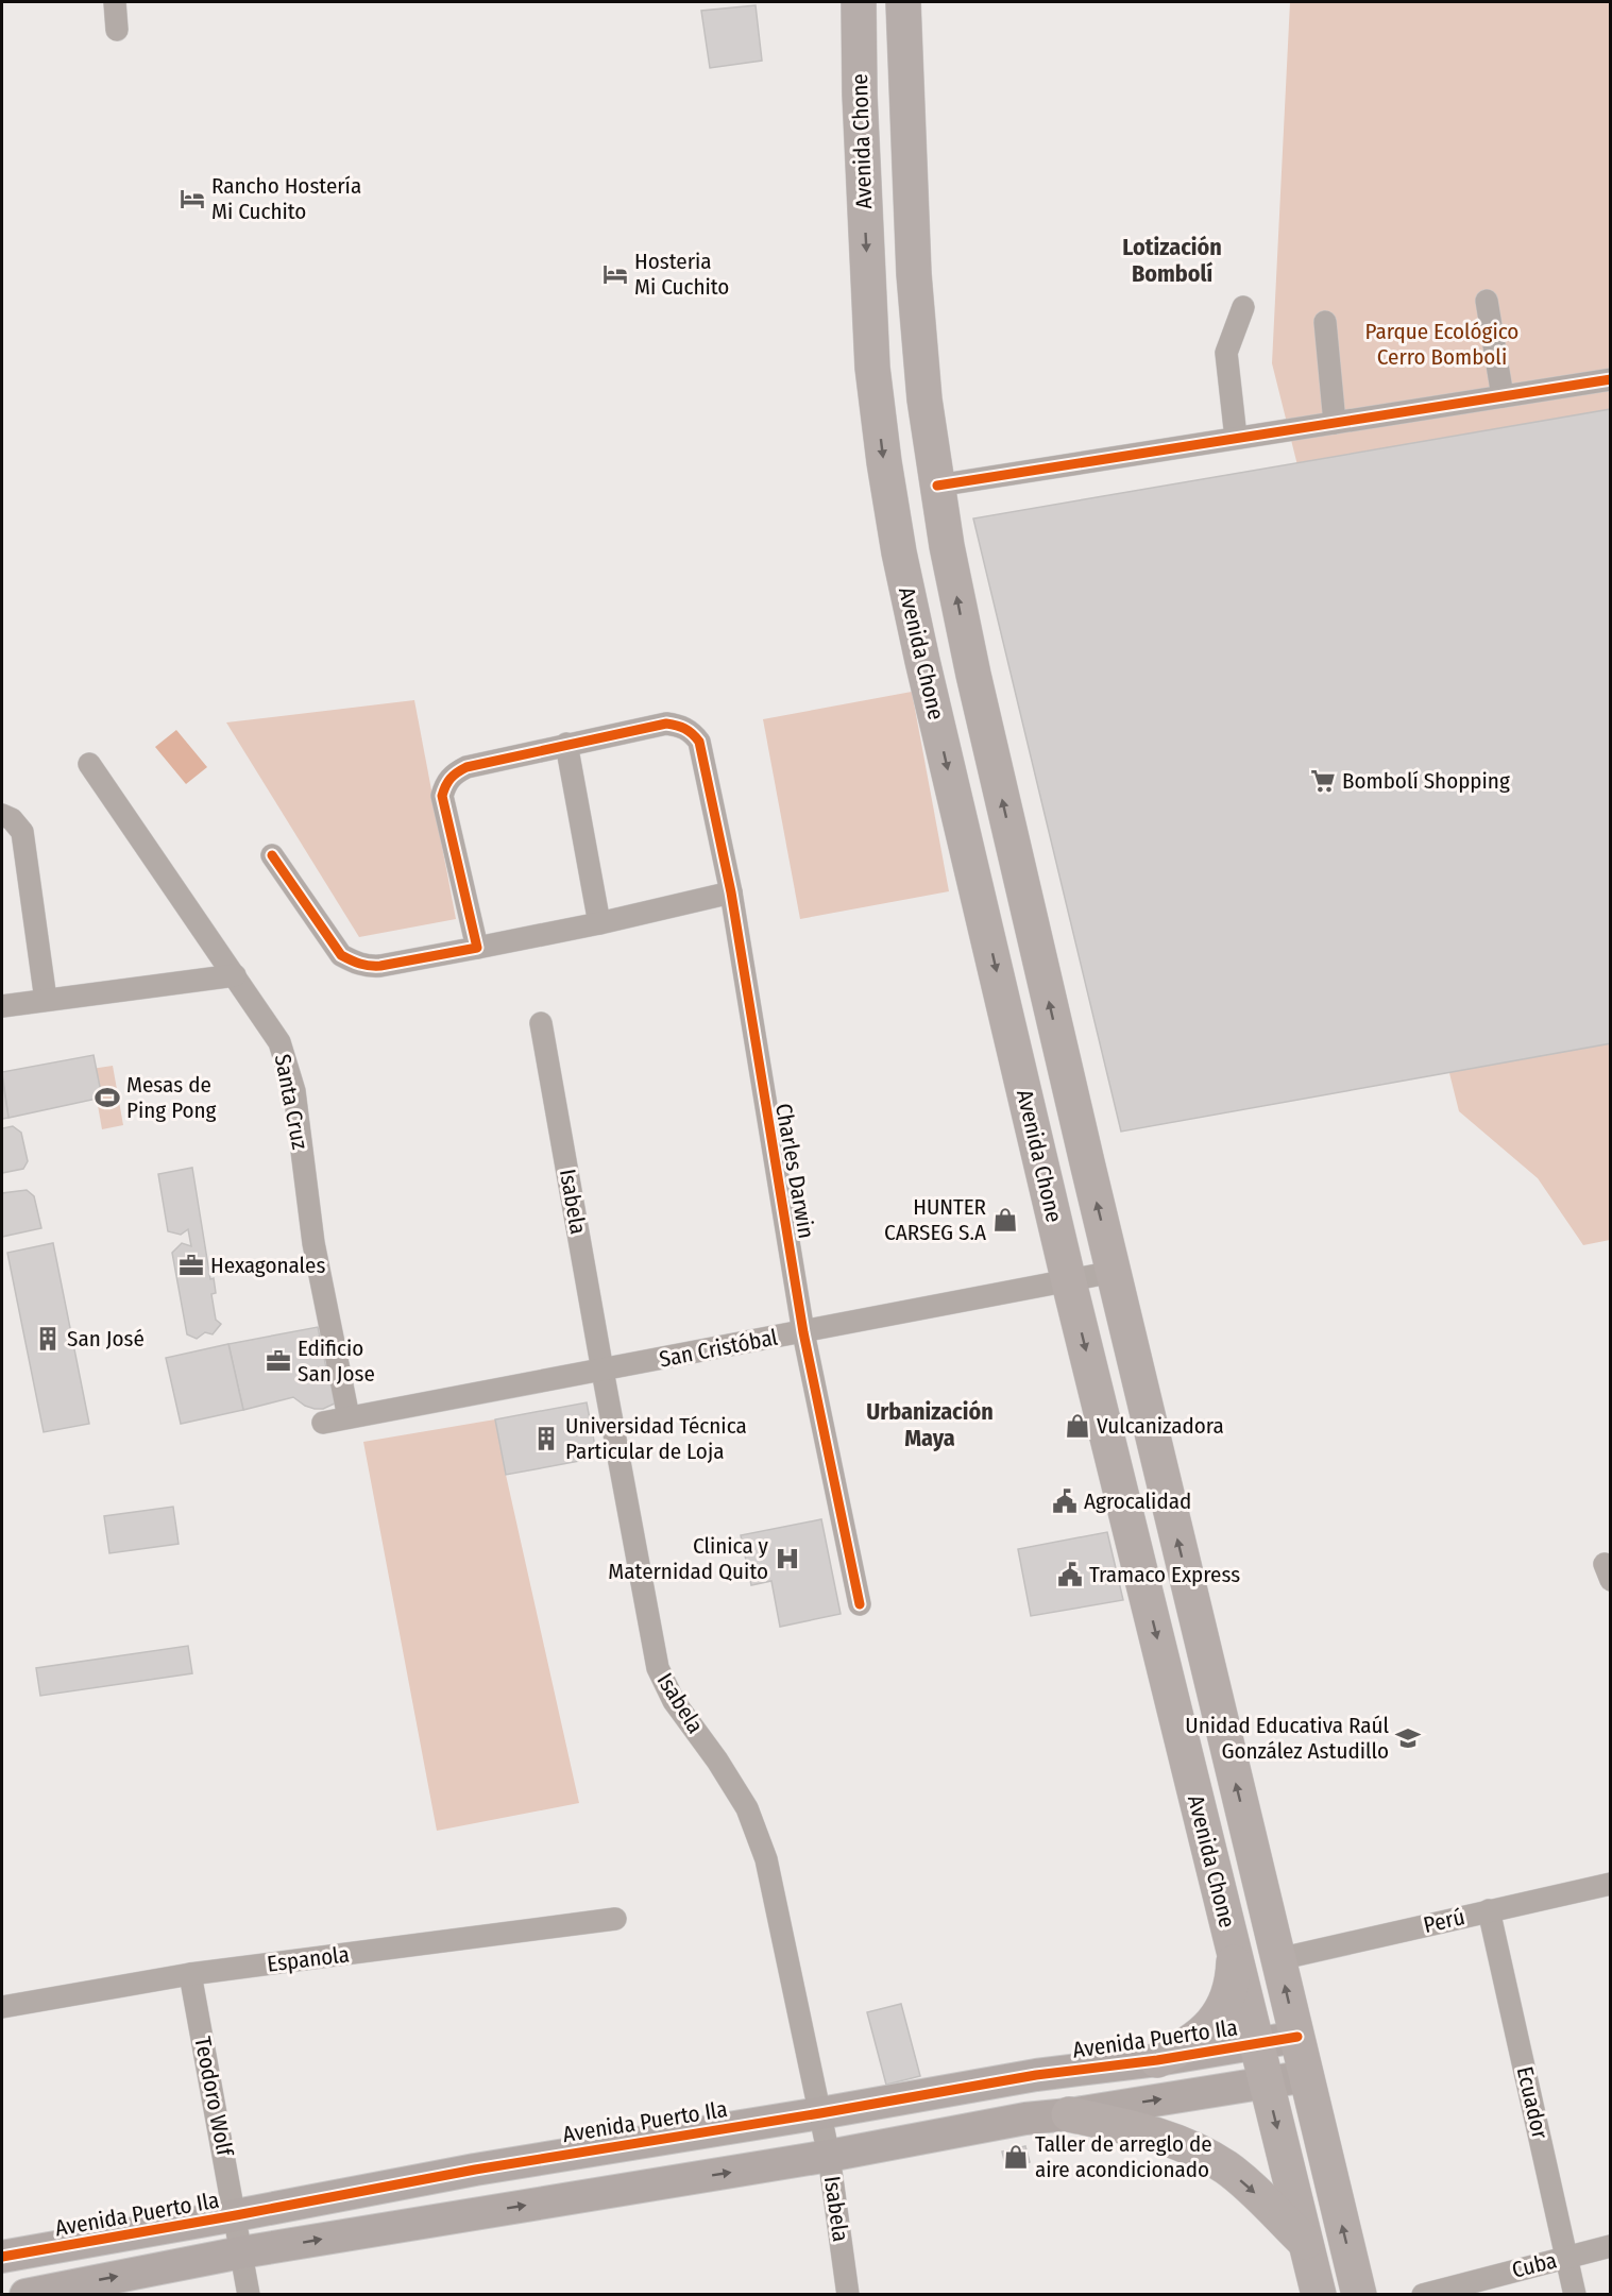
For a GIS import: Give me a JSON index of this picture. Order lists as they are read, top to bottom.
{
  "streets": {
    "main road": ["Avenida Chone"],
    "street": [
      "Santa Cruz",
      "Charles Darwin",
      "Isabela",
      "San Cristóbal",
      "Perú",
      "Espanola",
      "Avenida Puerto Ila",
      "Teodoro Wolf",
      "Ecuador",
      "Cuba"
    ]
  },
  "crossings": [
    ["Avenida Chone", "San Cristóbal"],
    ["Avenida Chone", "Perú"],
    ["Avenida Chone", "Avenida Puerto Ila"],
    ["Santa Cruz", "San Cristóbal"],
    ["Charles Darwin", "San Cristóbal"],
    ["Isabela", "San Cristóbal"],
    ["Isabela", "Avenida Puerto Ila"],
    ["Perú", "Ecuador"],
    ["Espanola", "Teodoro Wolf"],
    ["Avenida Puerto Ila", "Teodoro Wolf"],
    ["Ecuador", "Cuba"]
  ],
  "districts": ["Lotización Bombolí", "Urbanización Maya"],
  "parks": ["Parque Ecológico Cerro Bomboli"],
  "places": {
    "hotel": ["Rancho Hostería Mi Cuchito", "Hosteria Mi Cuchito"],
    "supermarket": ["Bombolí Shopping"],
    "sports": ["Mesas de Ping Pong"],
    "shop": ["HUNTER CARSEG S.A", "Vulcanizadora", "Taller de arreglo de aire acondicionado"],
    "office": ["Hexagonales", "Edificio San Jose"],
    "building": ["San José", "Universidad Técnica Particular de Loja"],
    "public building": ["Agrocalidad", "Tramaco Express"],
    "hospital": ["Clinica y Maternidad Quito"],
    "school or university": ["Unidad Educativa Raúl González Astudillo"]
  }
}
